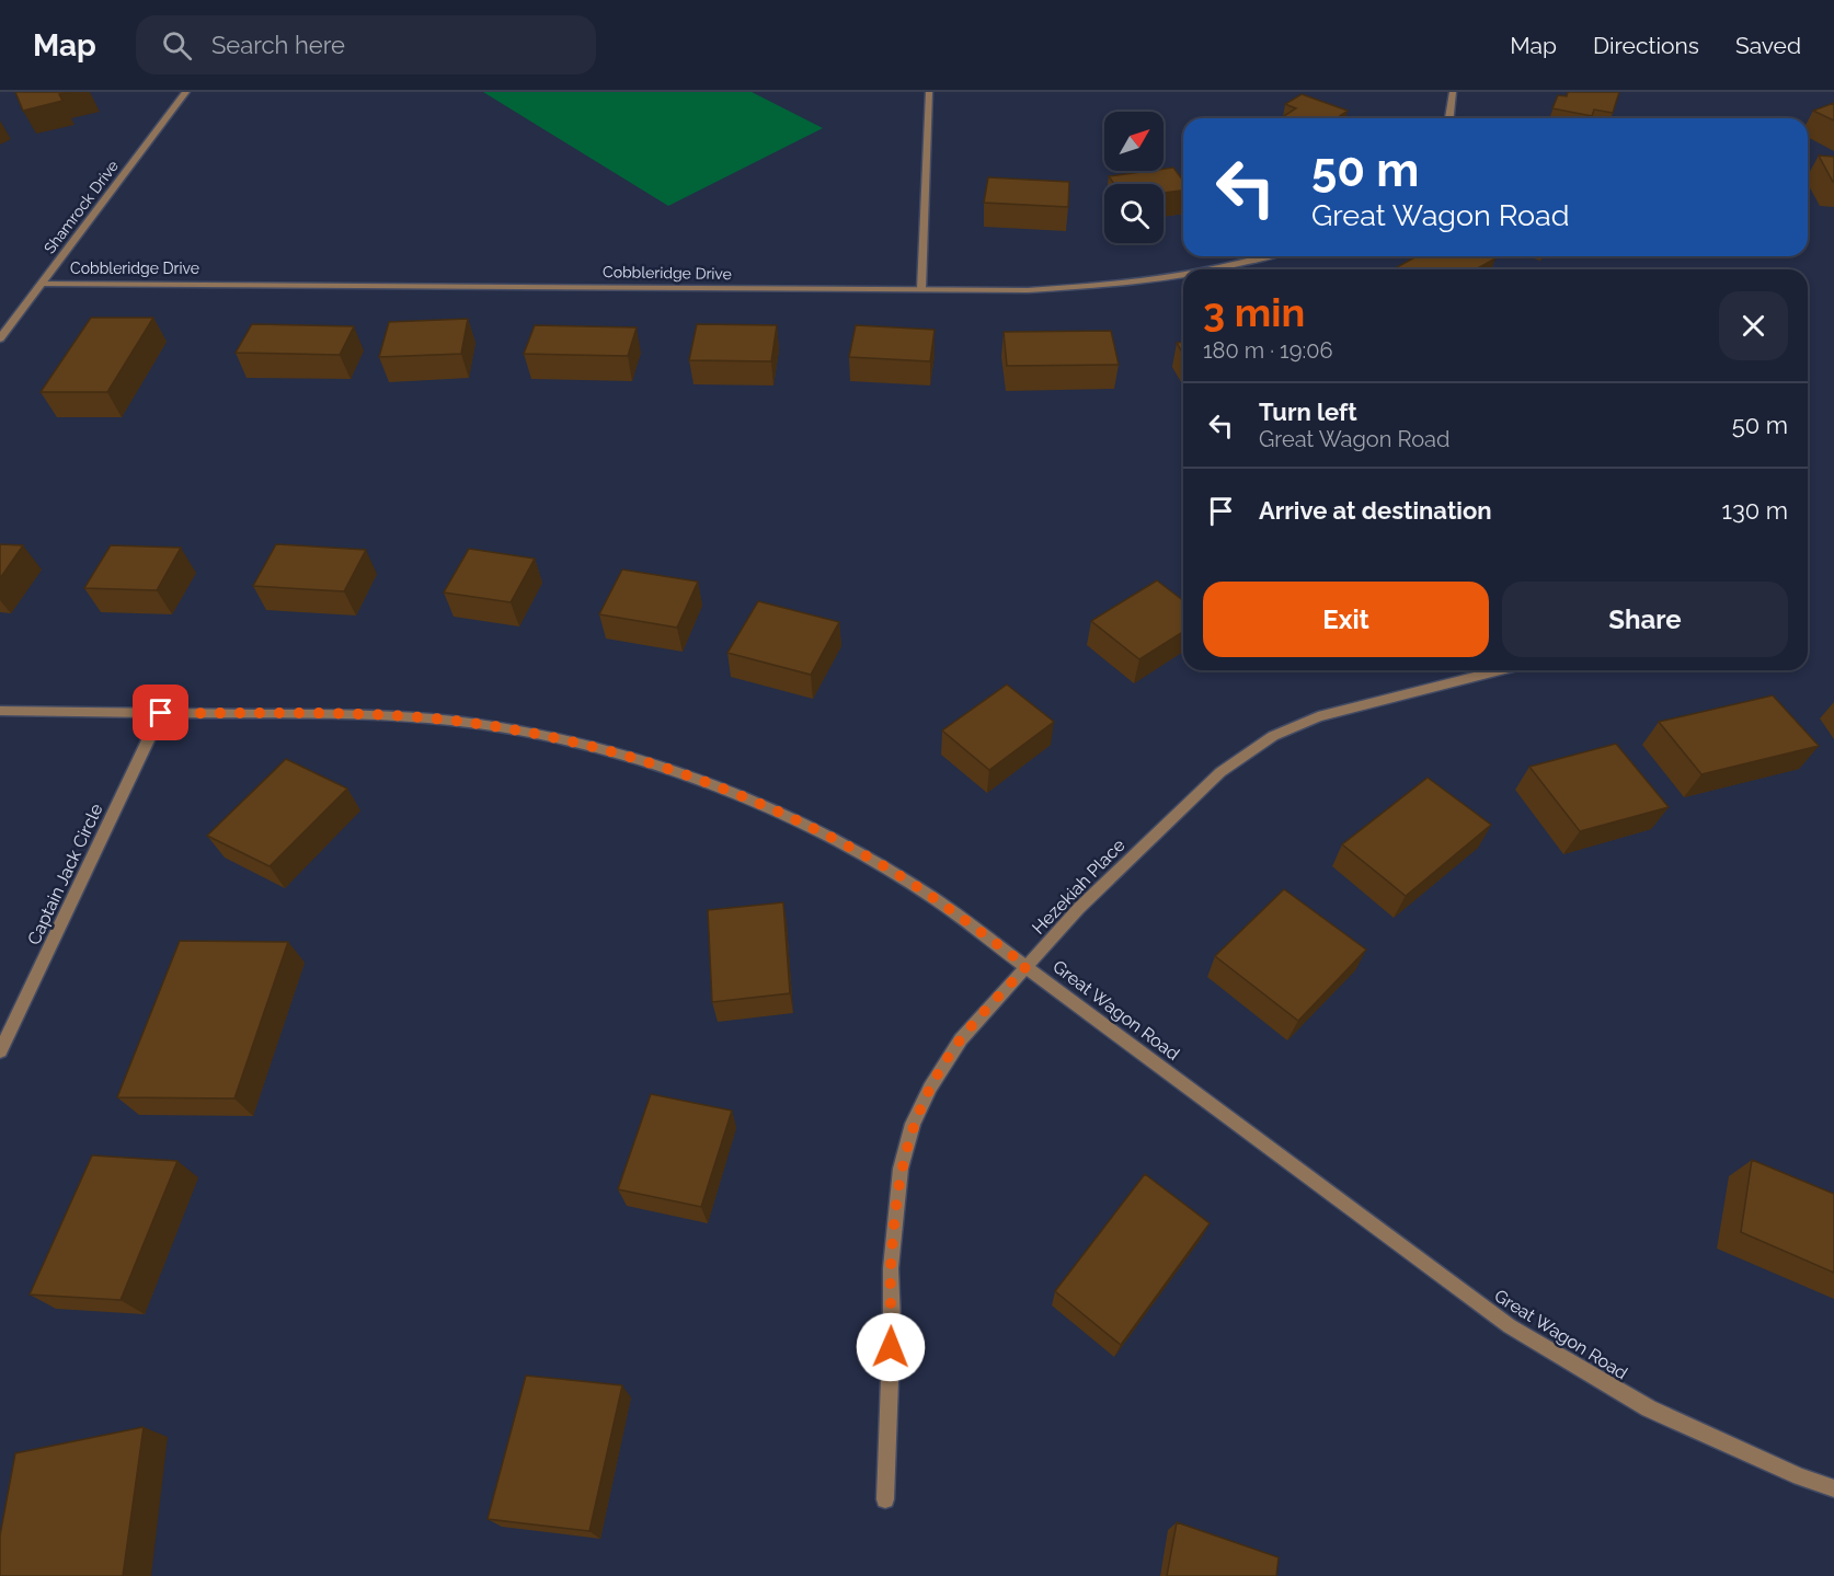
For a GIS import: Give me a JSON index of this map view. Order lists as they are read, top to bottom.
{
  "streets": {
    "street": [
      "Shamrock Drive",
      "Cobbleridge Drive",
      "Captain Jack Circle",
      "Hezekiah Place",
      "Great Wagon Road"
    ]
  },
  "crossings": [
    ["Shamrock Drive", "Cobbleridge Drive"],
    ["Captain Jack Circle", "Great Wagon Road"],
    ["Hezekiah Place", "Great Wagon Road"]
  ],
  "north": "top right",
  "page": {
    "header": "Map",
    "search": "Search here",
    "nav": ["Map", "Directions", "Saved"],
    "turn": ["50 m", "Great Wagon Road"],
    "heading": ["3 min", "180 m · 19:06"],
    "list": [
      {
        "name": "Turn left",
        "note": "Great Wagon Road",
        "value": "50 m"
      },
      {
        "name": "Arrive at destination",
        "value": "130 m"
      }
    ],
    "buttons": ["Exit", "Share"]
  }
}
